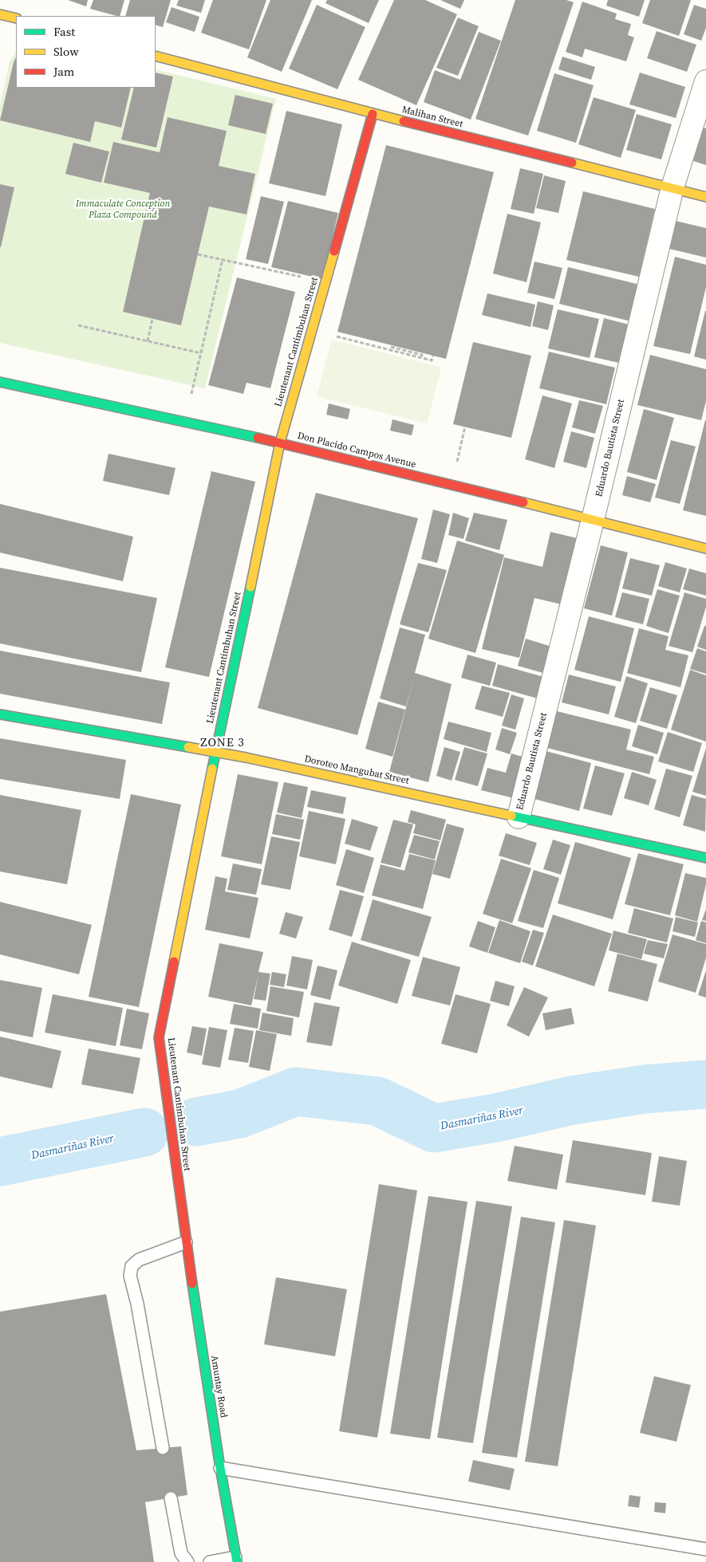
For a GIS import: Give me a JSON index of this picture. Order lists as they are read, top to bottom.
{
  "streets": {
    "street": [
      "Malihan Street",
      "Lieutenant Cantimbuhan Street",
      "Eduardo Bautista Street",
      "Don Placido Campos Avenue",
      "Doroteo Mangubat Street",
      "Amuntay Road"
    ]
  },
  "crossings": [
    ["Malihan Street", "Lieutenant Cantimbuhan Street"],
    ["Malihan Street", "Eduardo Bautista Street"],
    ["Lieutenant Cantimbuhan Street", "Don Placido Campos Avenue"],
    ["Lieutenant Cantimbuhan Street", "Doroteo Mangubat Street"],
    ["Lieutenant Cantimbuhan Street", "Amuntay Road"],
    ["Eduardo Bautista Street", "Don Placido Campos Avenue"],
    ["Eduardo Bautista Street", "Doroteo Mangubat Street"]
  ],
  "districts": ["ZONE 3"],
  "water": ["Dasmariñas River"],
  "parks": ["Immaculate Conception Plaza Compound"],
  "legend": ["Fast", "Slow", "Jam"]
}
